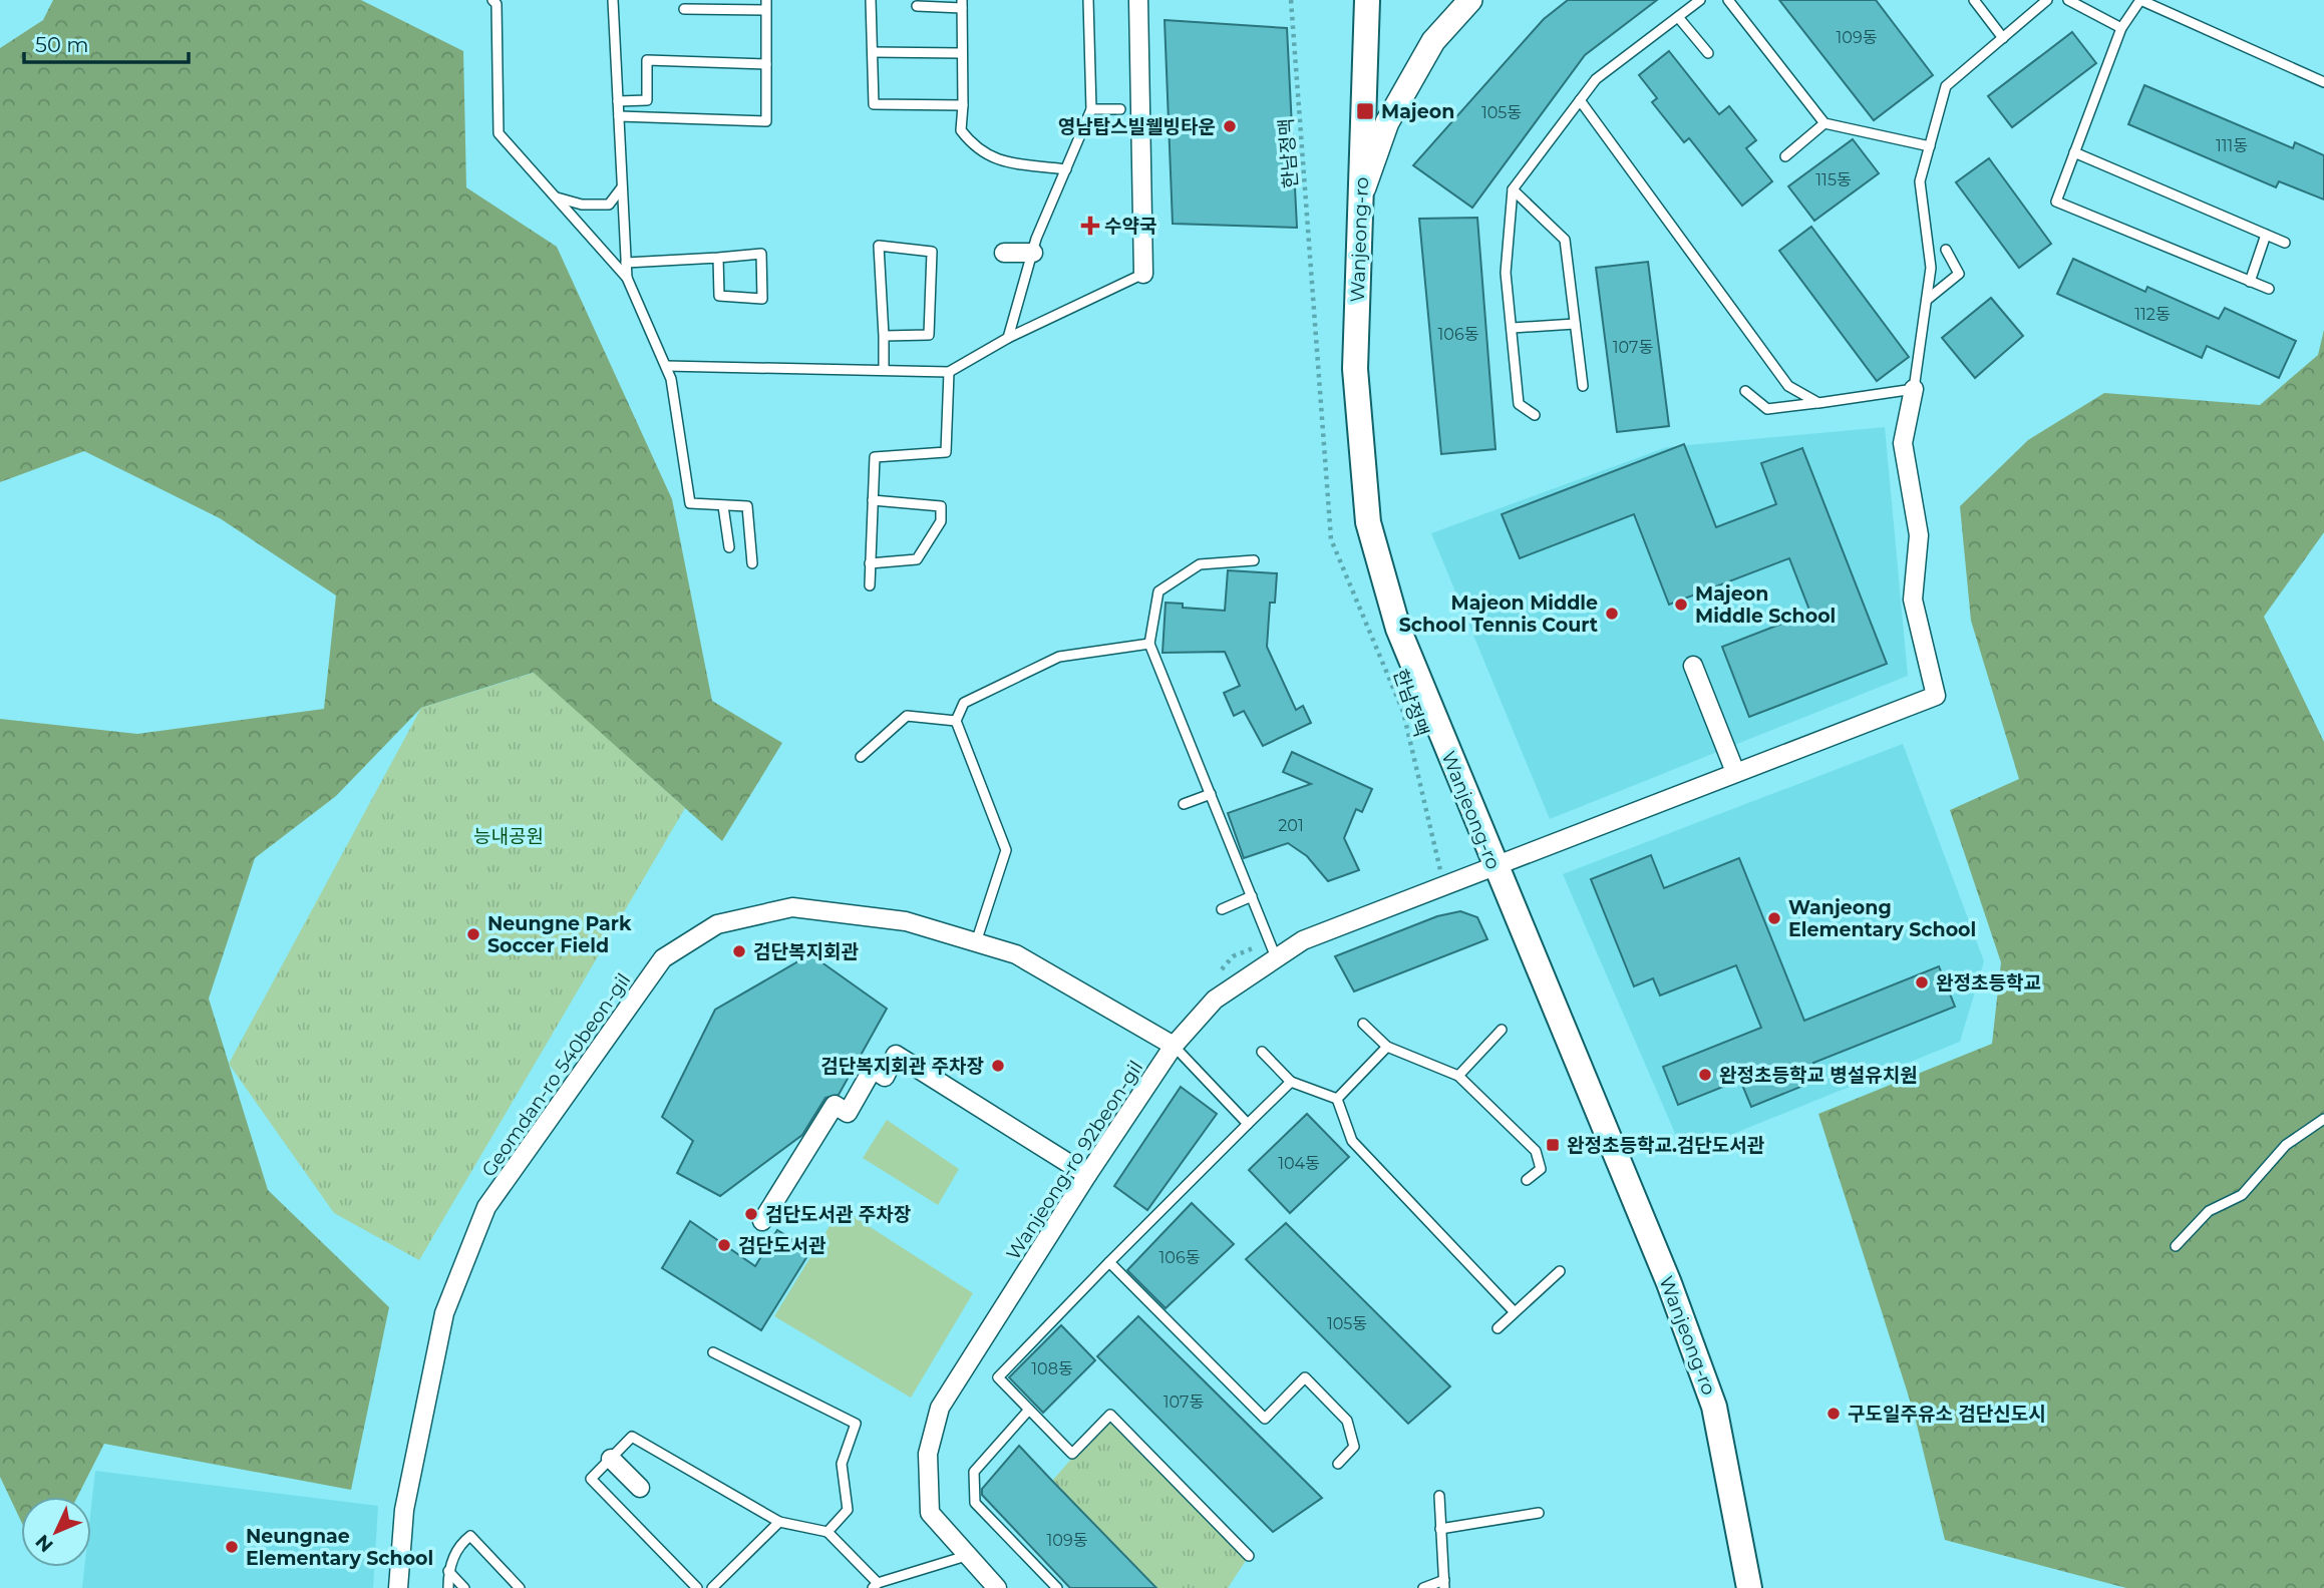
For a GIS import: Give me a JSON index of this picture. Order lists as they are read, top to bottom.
{
  "streets": {
    "main road": ["Wanjeong-ro"],
    "street": ["Geomdan-ro 540beon-gil", "Wanjeong-ro 92beon-gil"],
    "path": ["한남정맥"]
  },
  "crossings": [
    ["Wanjeong-ro", "Wanjeong-ro 92beon-gil"],
    ["Geomdan-ro 540beon-gil", "Wanjeong-ro 92beon-gil"]
  ],
  "parks": ["능내공원"],
  "places": {
    "transit": ["Majeon", "완정초등학교.검단도서관"],
    "other": [
      "영남탑스빌웰빙타운",
      "Majeon Middle School",
      "Majeon Middle School Tennis Court",
      "Wanjeong Elementary School",
      "Neungne Park Soccer Field",
      "검단복지회관",
      "완정초등학교",
      "검단복지회관 주차장",
      "완정초등학교 병설유치원",
      "검단도서관 주차장",
      "검단도서관",
      "구도일주유소 검단신도시",
      "Neungnae Elementary School"
    ],
    "health": ["수약국"]
  },
  "house_numbers": [
    "109동",
    "105동",
    "111동",
    "115동",
    "112동",
    "106동",
    "107동",
    "201",
    "104동",
    "106동",
    "105동",
    "108동",
    "107동",
    "109동"
  ],
  "scale_bar": "50 m",
  "north": "bottom left"
}
